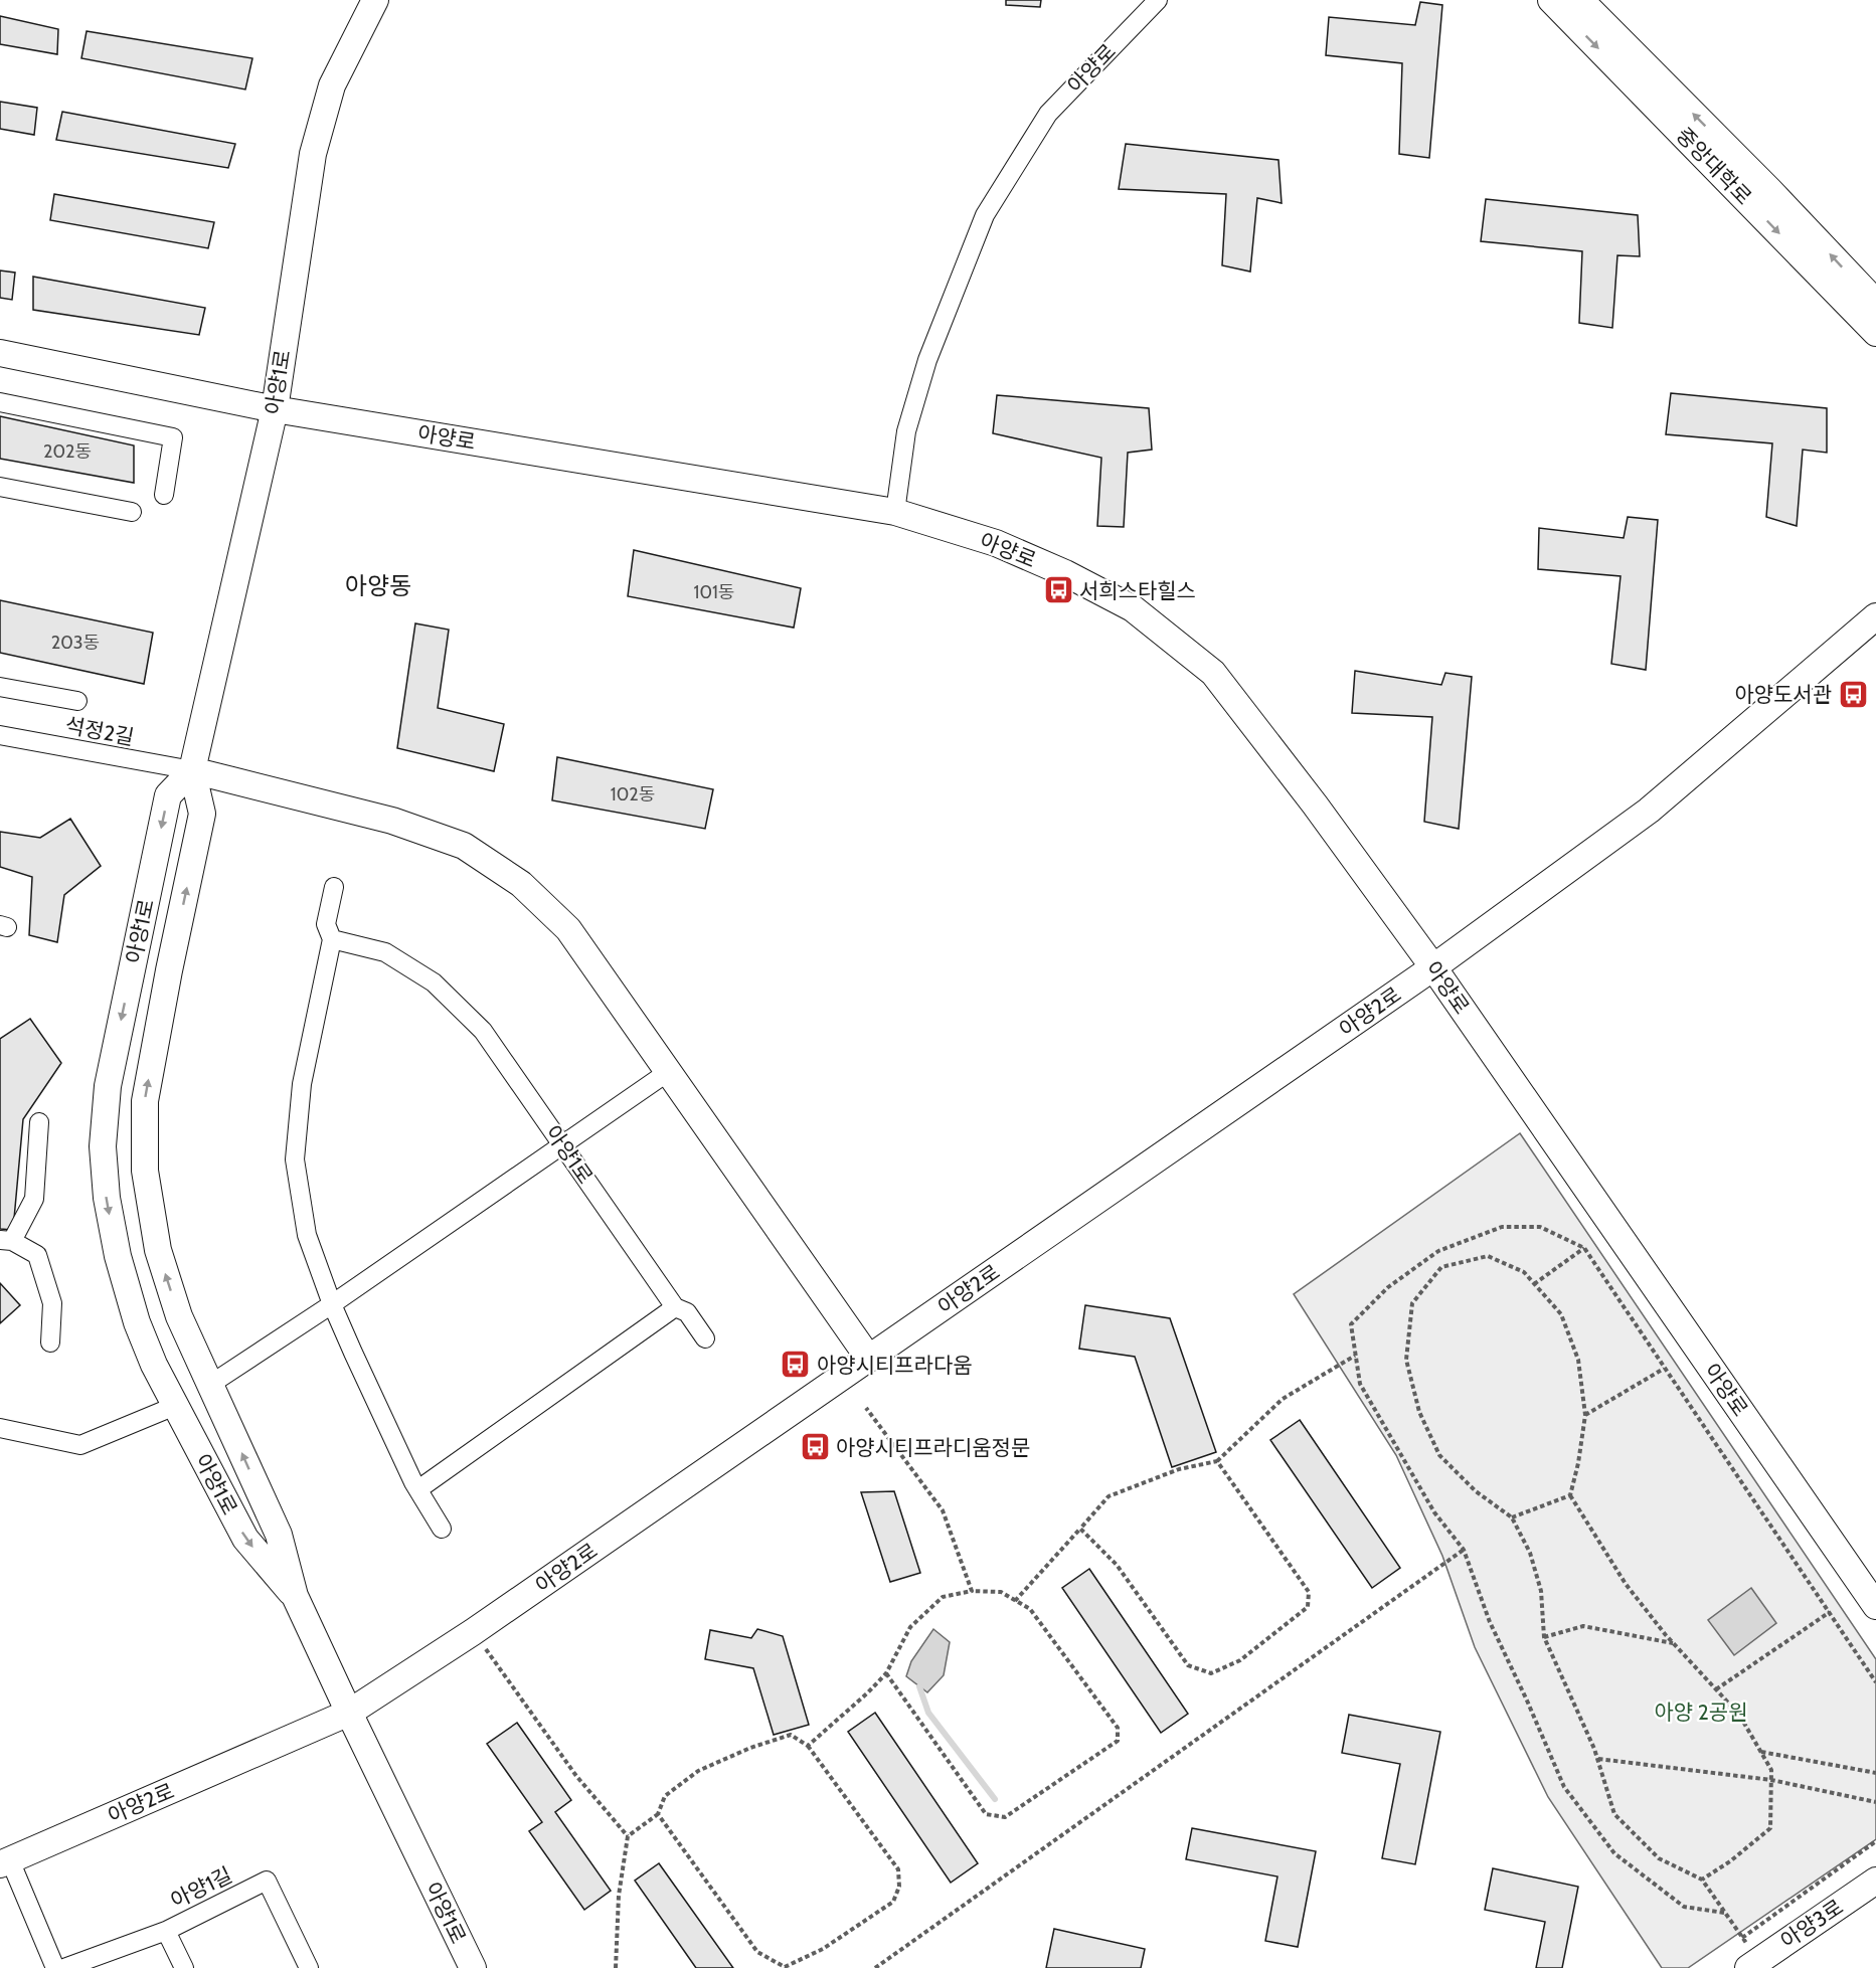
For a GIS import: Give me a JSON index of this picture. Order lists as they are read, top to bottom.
{
  "streets": {
    "street": [
      "아양로",
      "중앙대학로",
      "아양1로",
      "석정2길",
      "아양2로",
      "아양1길",
      "아양3로"
    ]
  },
  "crossings": [
    ["아양로", "아양1로"],
    ["아양로", "아양2로"],
    ["아양1로", "석정2길"],
    ["아양1로", "아양2로"]
  ],
  "districts": ["아양동"],
  "parks": ["아양 2공원"],
  "places": {
    "bus stop": [
      "서희스타힐스",
      "아양도서관",
      "아양시티프라다움",
      "아양시티프라디움정문"
    ]
  },
  "house_numbers": [
    "202동",
    "101동",
    "203동",
    "102동"
  ]
}
